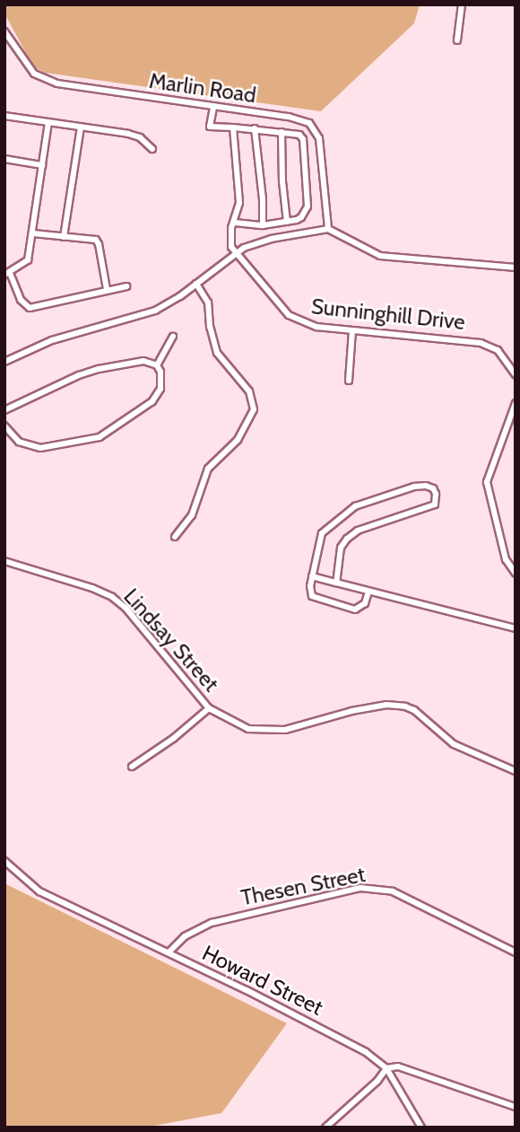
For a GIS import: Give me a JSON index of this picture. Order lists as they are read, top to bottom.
{
  "streets": {
    "street": [
      "Marlin Road",
      "Sunninghill Drive",
      "Lindsay Street",
      "Thesen Street",
      "Howard Street"
    ]
  },
  "crossings": [
    ["Thesen Street", "Howard Street"]
  ]
}
